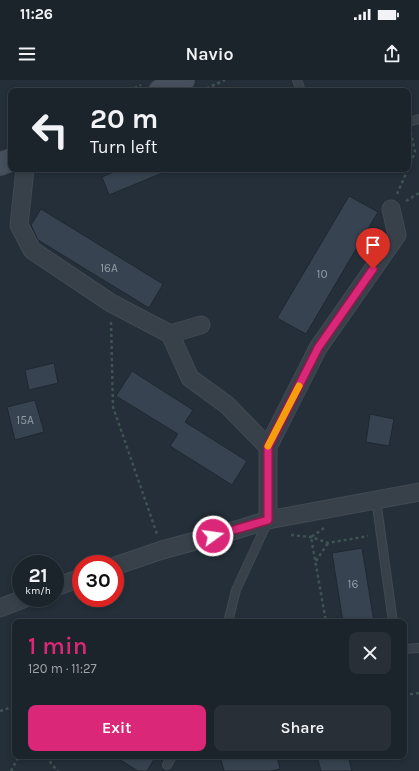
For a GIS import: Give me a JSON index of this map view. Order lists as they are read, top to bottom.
{
  "house_numbers": [
    "16A",
    "10",
    "15A",
    "16"
  ],
  "page": {
    "status": "11:26",
    "header": "Navio",
    "turn": ["20 m", "Turn left"],
    "speed": "21 km/h",
    "limit": "30",
    "heading": ["1 min", "120 m · 11:27"],
    "buttons": ["Exit", "Share"]
  }
}
